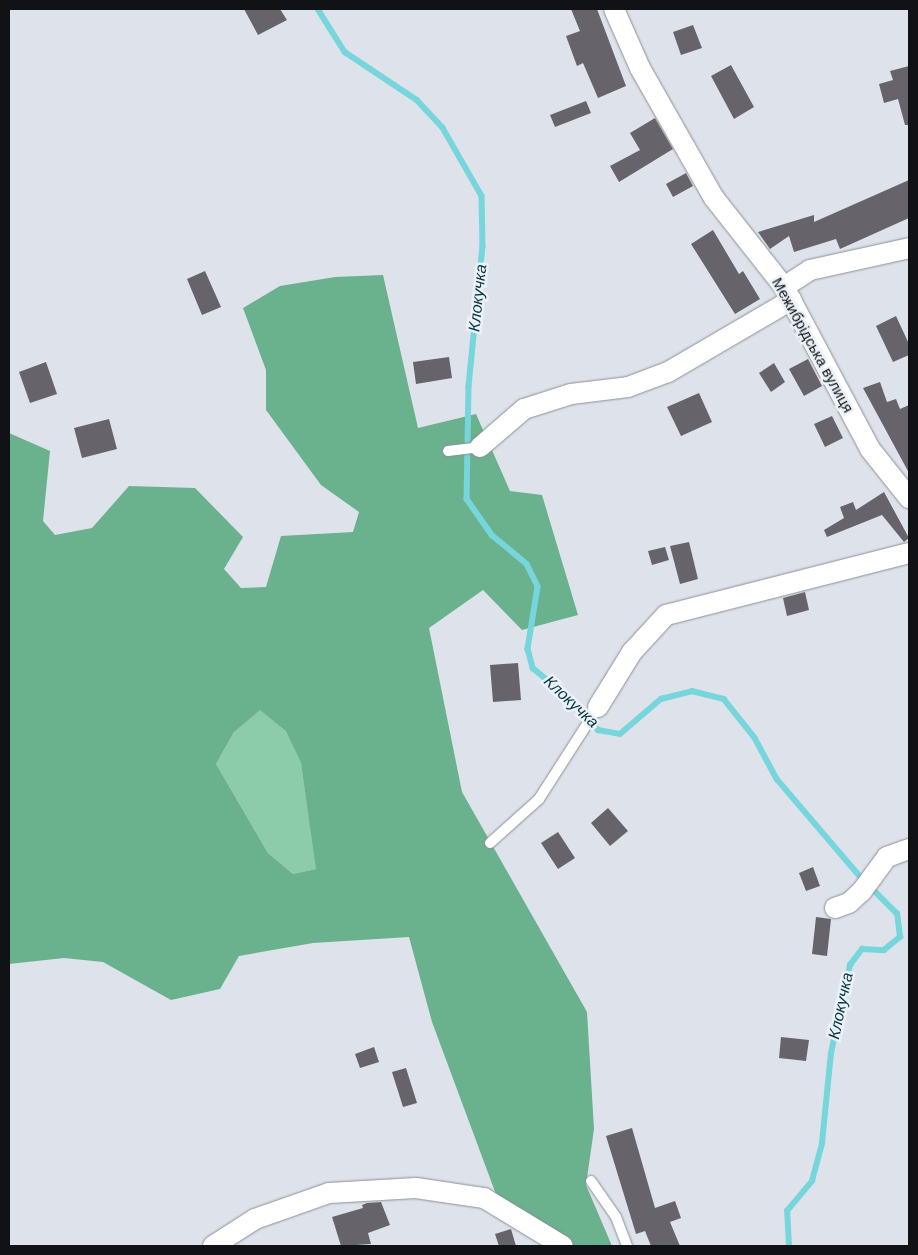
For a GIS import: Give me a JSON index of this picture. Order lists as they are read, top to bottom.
{
  "streets": {
    "street": ["Межибрідська вулиця"]
  },
  "water": ["Клокучка"]
}
